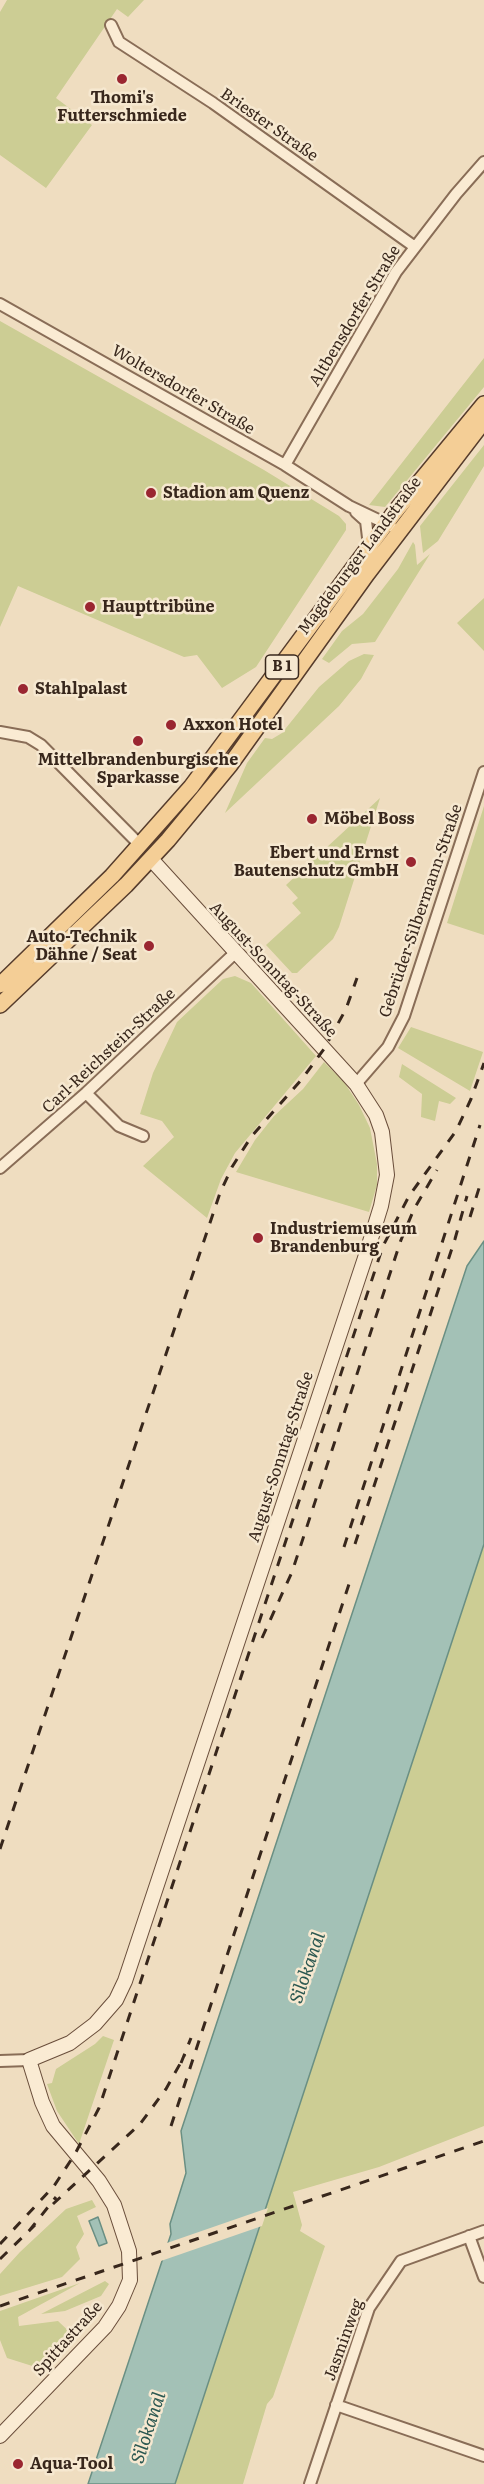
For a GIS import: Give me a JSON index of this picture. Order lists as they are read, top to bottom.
{
  "streets": {
    "main road": ["Magdeburger Landstraße", "B 1"],
    "street": [
      "Briester Straße",
      "Altbensdorfer Straße",
      "Woltersdorfer Straße",
      "Gebrüder-Silbermann-Straße",
      "August-Sonntag-Straße",
      "Carl-Reichstein-Straße",
      "Spittastraße",
      "Jasminweg"
    ]
  },
  "crossings": [
    ["Briester Straße", "Altbensdorfer Straße"],
    ["Altbensdorfer Straße", "Woltersdorfer Straße"],
    ["Woltersdorfer Straße", "Magdeburger Landstraße"],
    ["Magdeburger Landstraße", "August-Sonntag-Straße"],
    ["Gebrüder-Silbermann-Straße", "August-Sonntag-Straße"],
    ["August-Sonntag-Straße", "Carl-Reichstein-Straße"],
    ["August-Sonntag-Straße", "Spittastraße"]
  ],
  "water": ["Silokanal"],
  "places": [
    "Thomi's Futterschmiede",
    "Stadion am Quenz",
    "Haupttribüne",
    "Stahlpalast",
    "Axxon Hotel",
    "Mittelbrandenburgische Sparkasse",
    "Möbel Boss",
    "Ebert und Ernst Bautenschutz GmbH",
    "Auto-Technik Dähne / Seat",
    "Industriemuseum Brandenburg",
    "Aqua-Tool"
  ]
}
